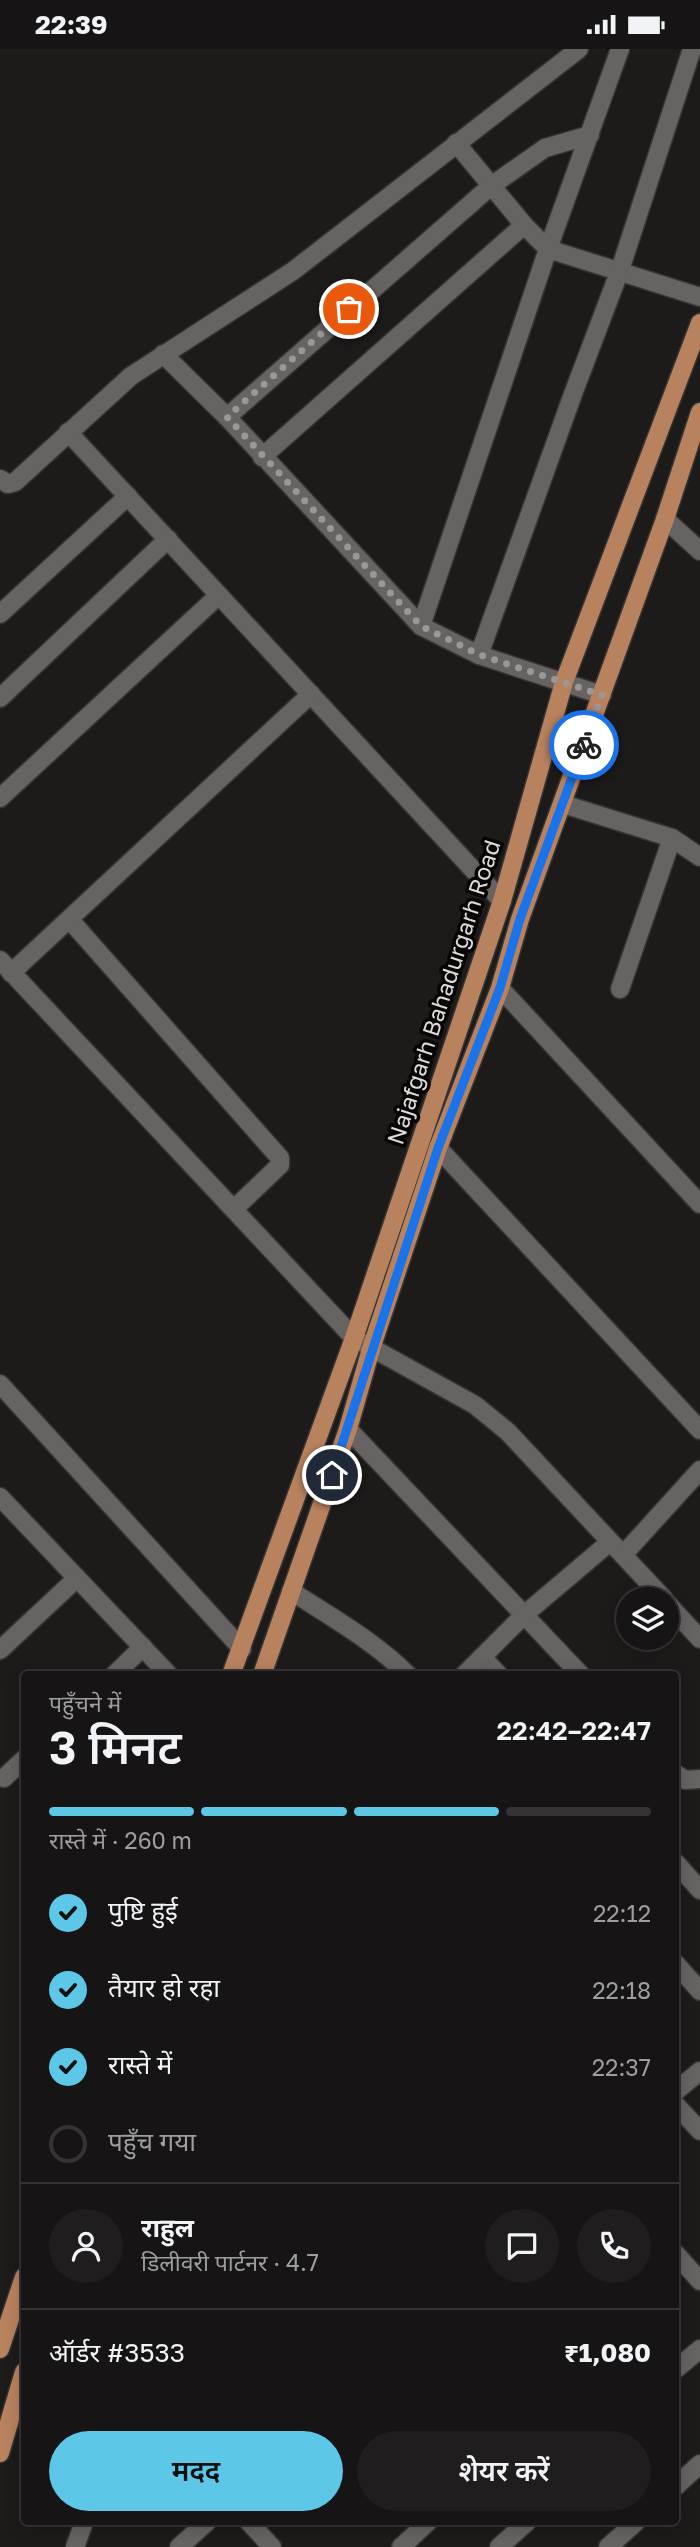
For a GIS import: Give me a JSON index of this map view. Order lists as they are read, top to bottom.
{
  "streets": {
    "main road": ["Najafgarh Bahadurgarh Road"]
  },
  "page": {
    "status": "22:39",
    "heading": ["3 मिनट", "पहुँचने में", "22:42–22:47"],
    "panel": [
      "राहुल",
      "डिलीवरी पार्टनर · 4.7",
      "ऑर्डर #3533",
      "₹1,080"
    ],
    "bar": "रास्ते में · 260 m",
    "list": [
      ["पुष्टि हुई", "22:12"],
      ["तैयार हो रहा", "22:18"],
      ["रास्ते में", "22:37"],
      "पहुँच गया"
    ],
    "buttons": ["मदद", "शेयर करें"]
  }
}
